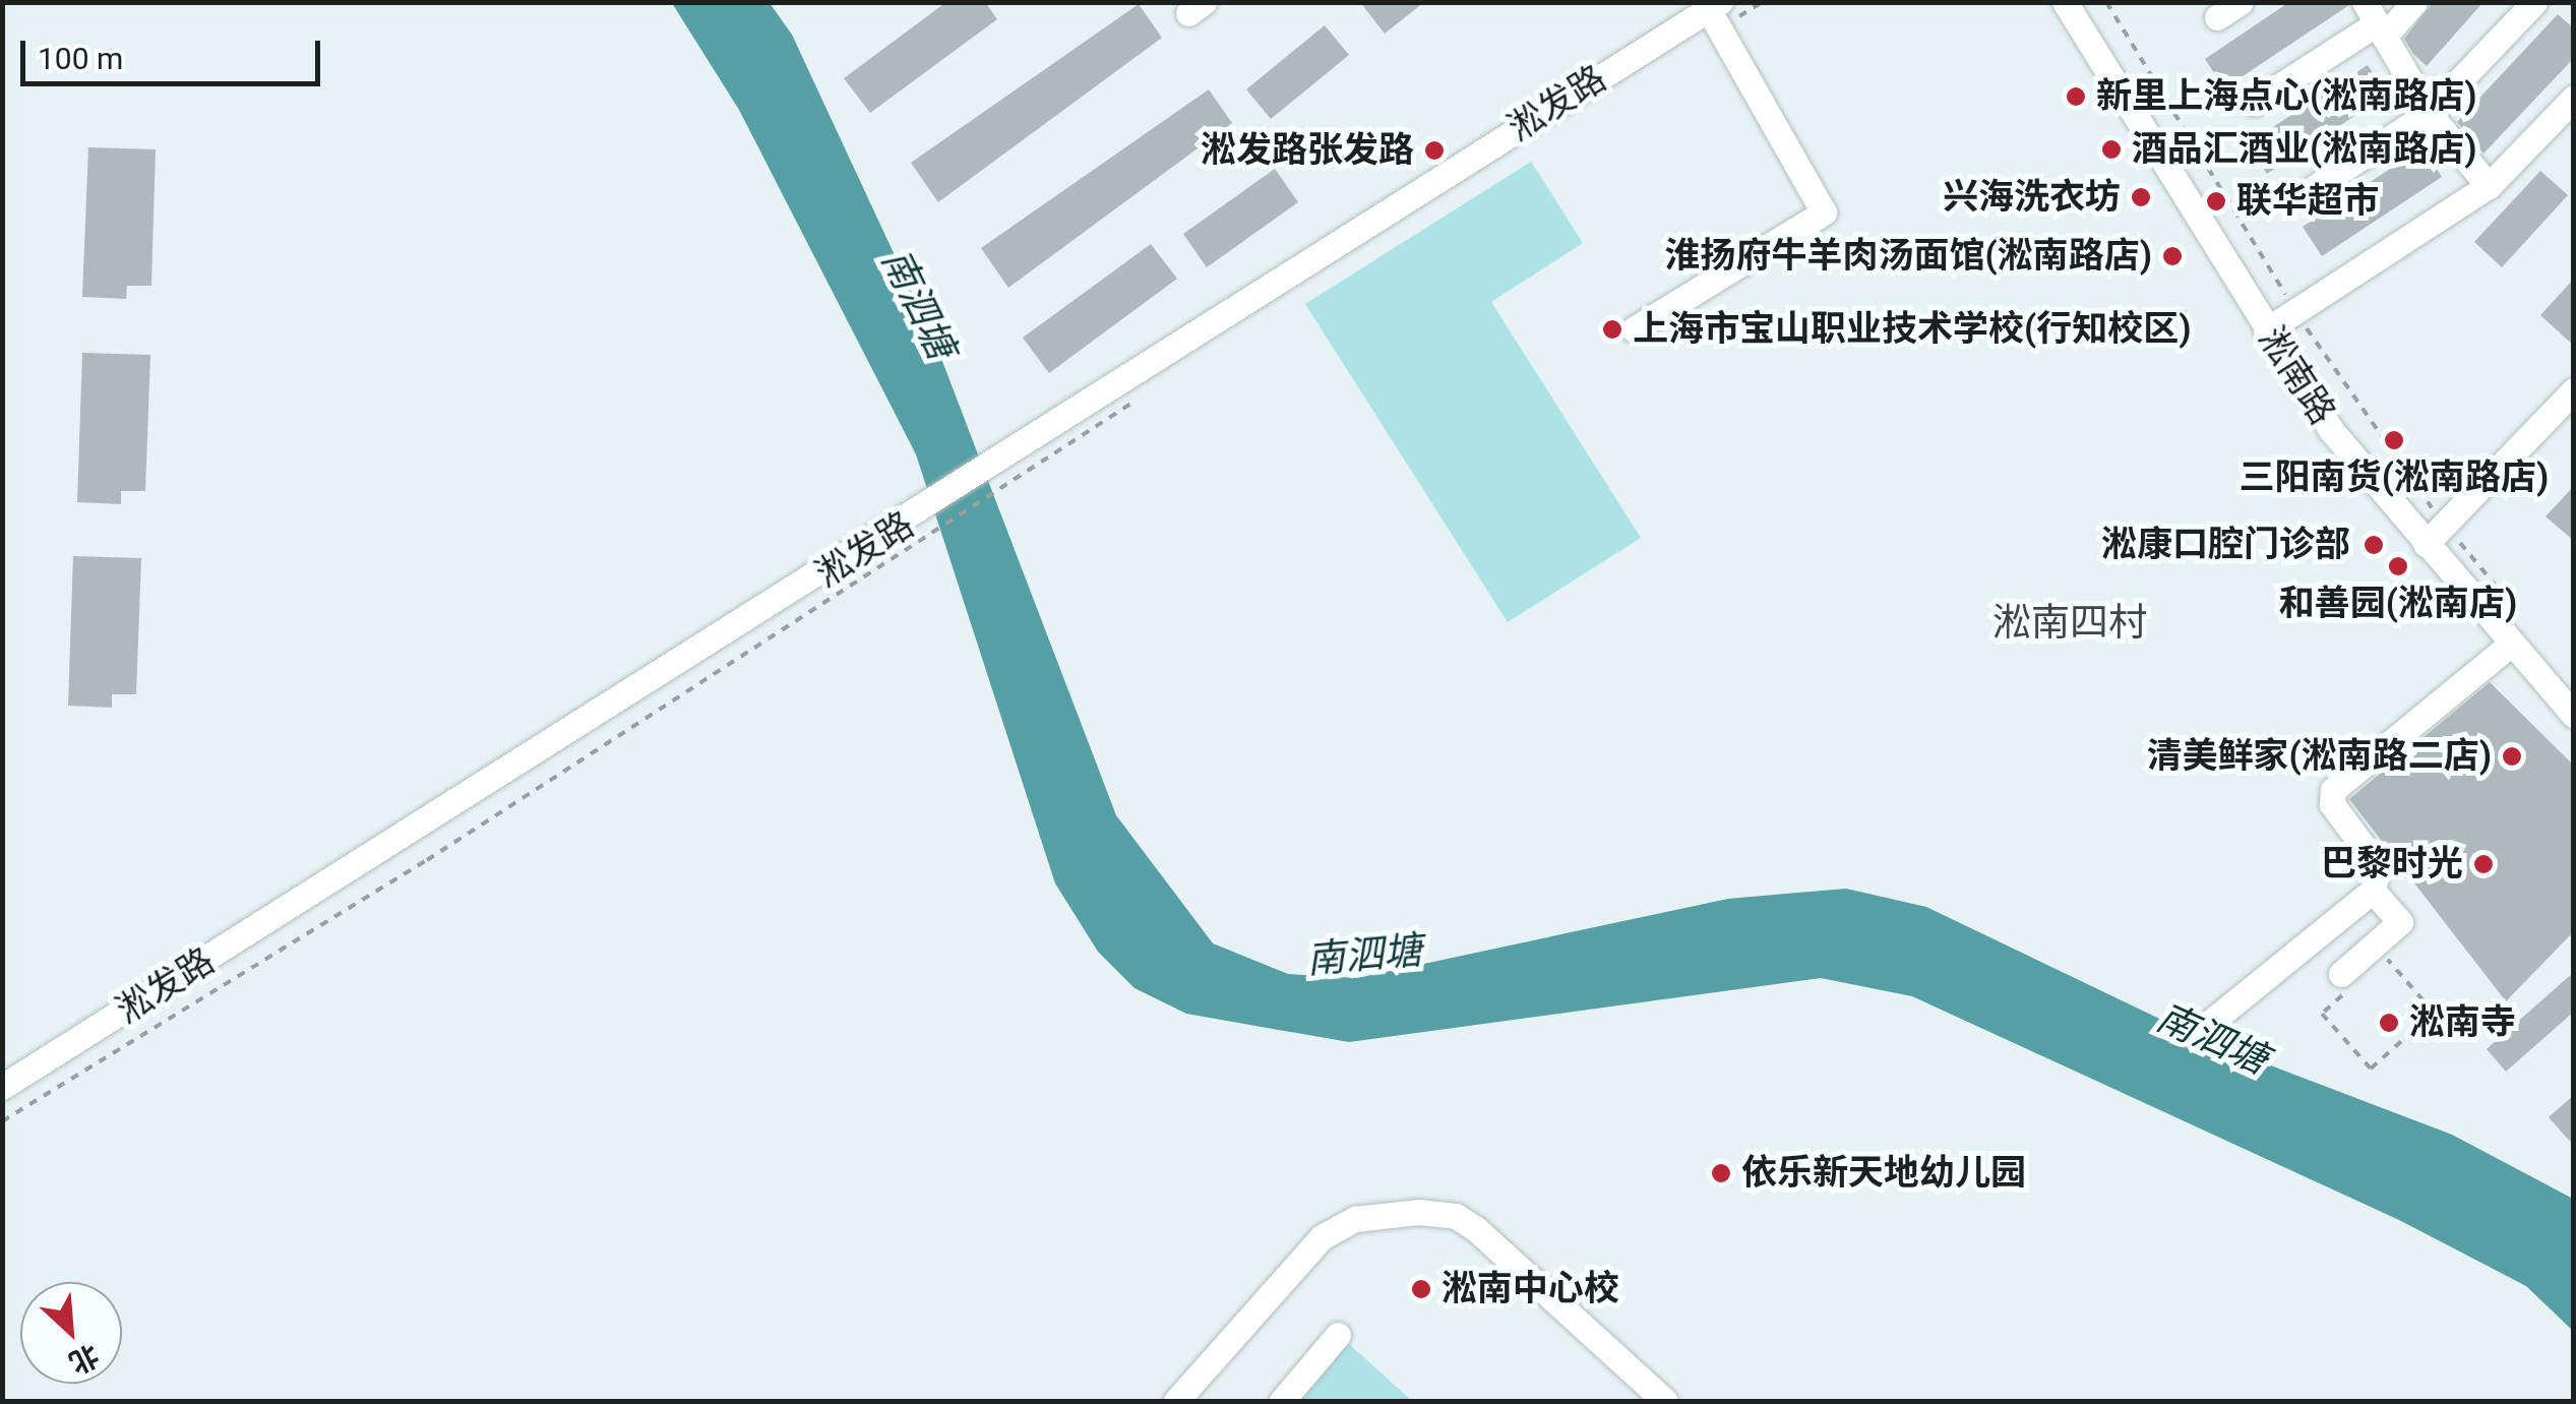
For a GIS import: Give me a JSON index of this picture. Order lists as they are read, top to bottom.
{
  "streets": {
    "street": ["淞发路", "淞南路"]
  },
  "districts": ["淞南四村"],
  "water": ["南泗塘"],
  "places": [
    "新里上海点心(淞南路店)",
    "酒品汇酒业(淞南路店)",
    "淞发路张发路",
    "兴海洗衣坊",
    "联华超市",
    "淮扬府牛羊肉汤面馆(淞南路店)",
    "上海市宝山职业技术学校(行知校区)",
    "三阳南货(淞南路店)",
    "淞康口腔门诊部",
    "和善园(淞南店)",
    "清美鲜家(淞南路二店)",
    "巴黎时光",
    "淞南寺",
    "依乐新天地幼儿园",
    "淞南中心校"
  ],
  "scale_bar": "100 m",
  "north": "bottom right"
}
